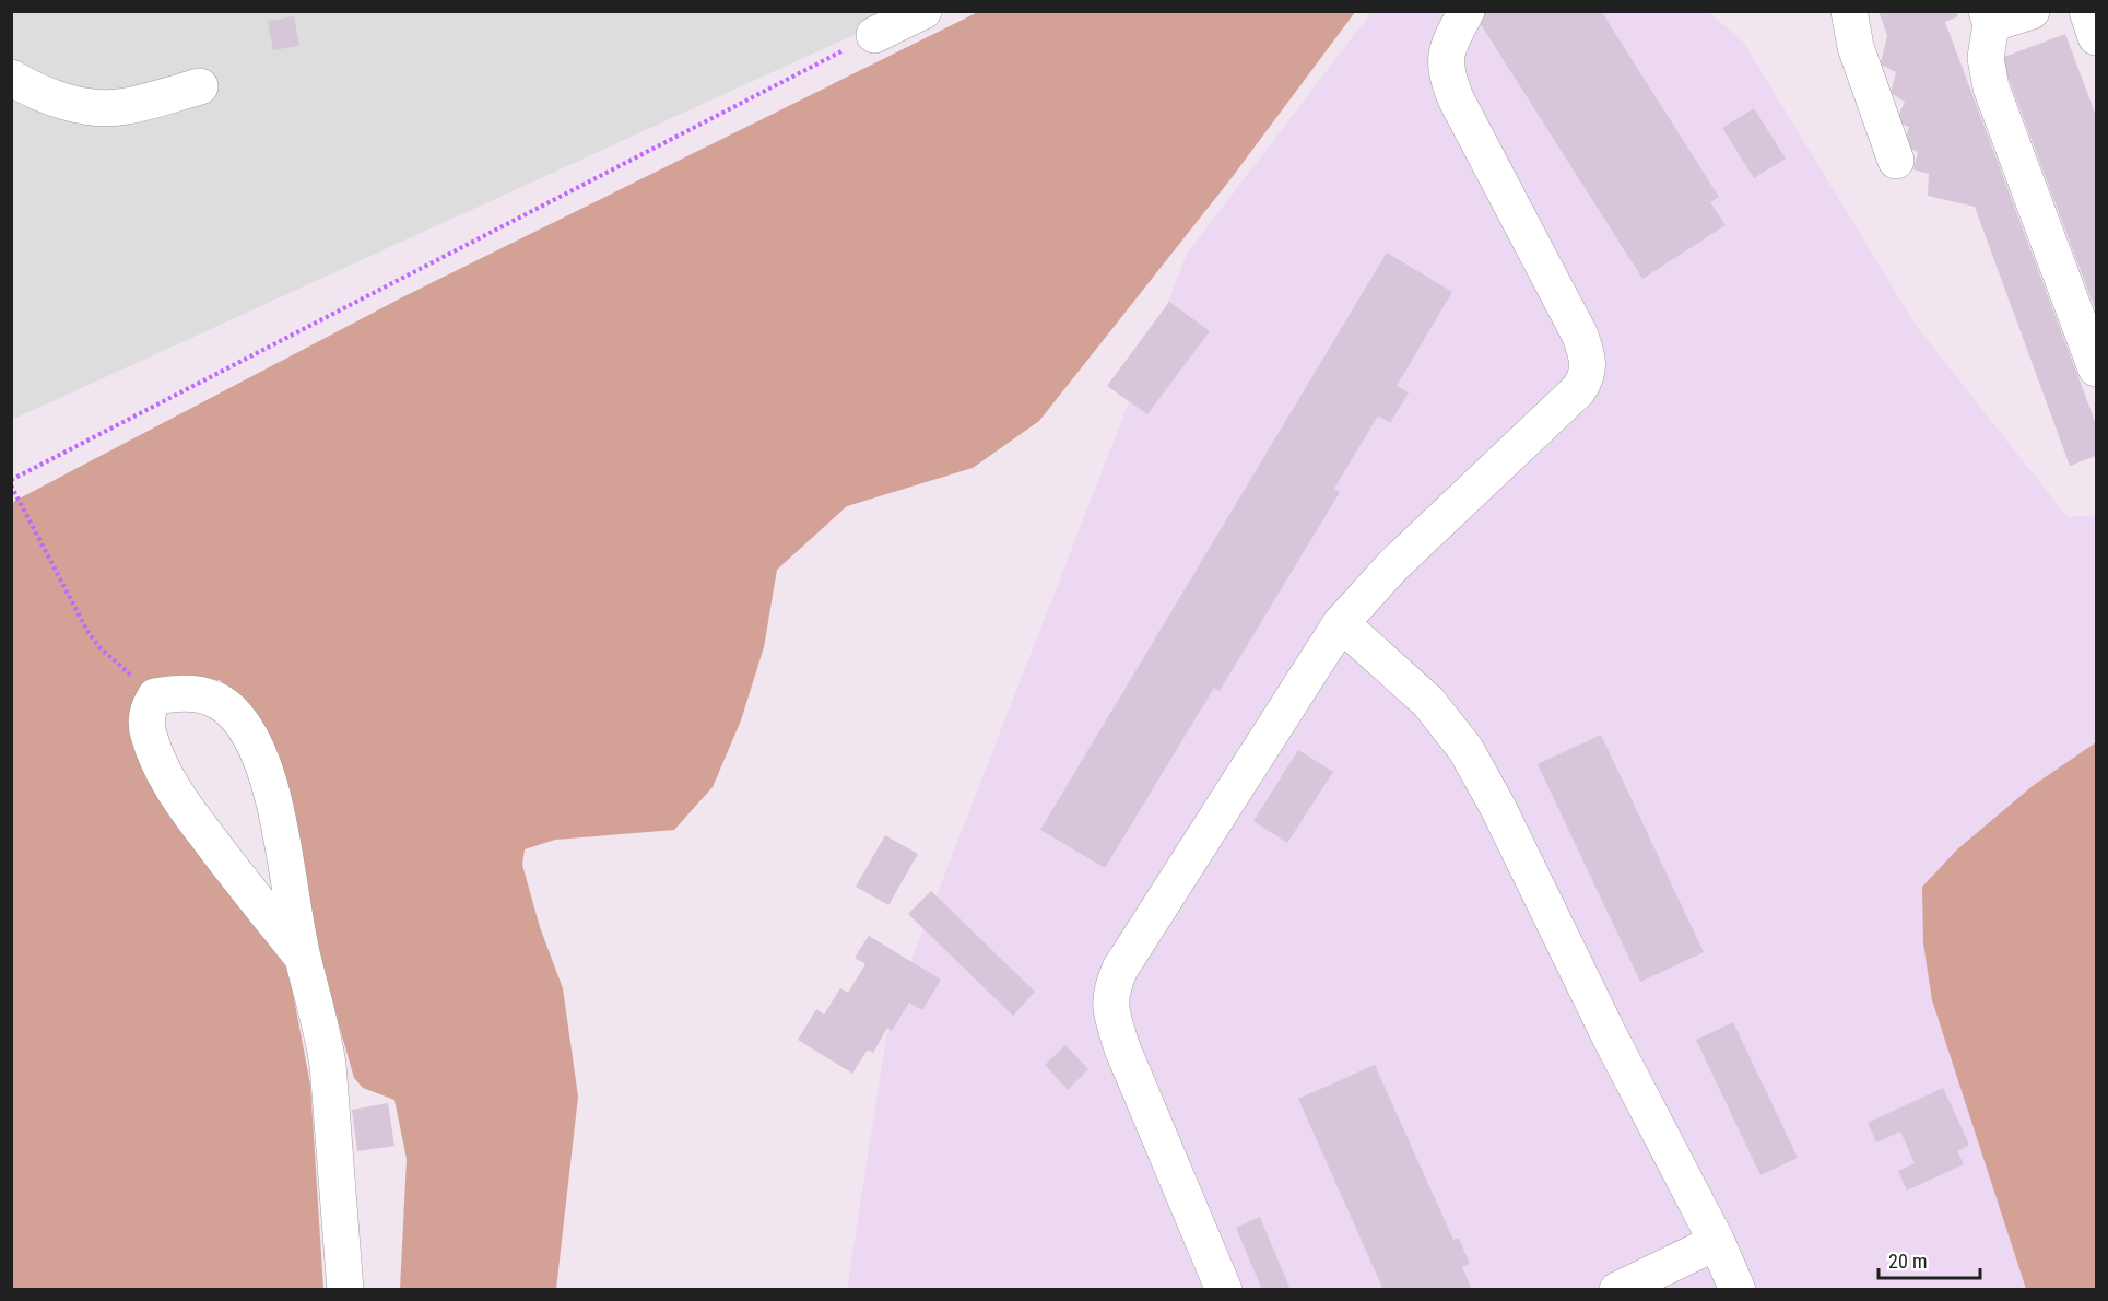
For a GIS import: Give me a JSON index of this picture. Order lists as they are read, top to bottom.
{
  "scale_bar": "20 m"
}
